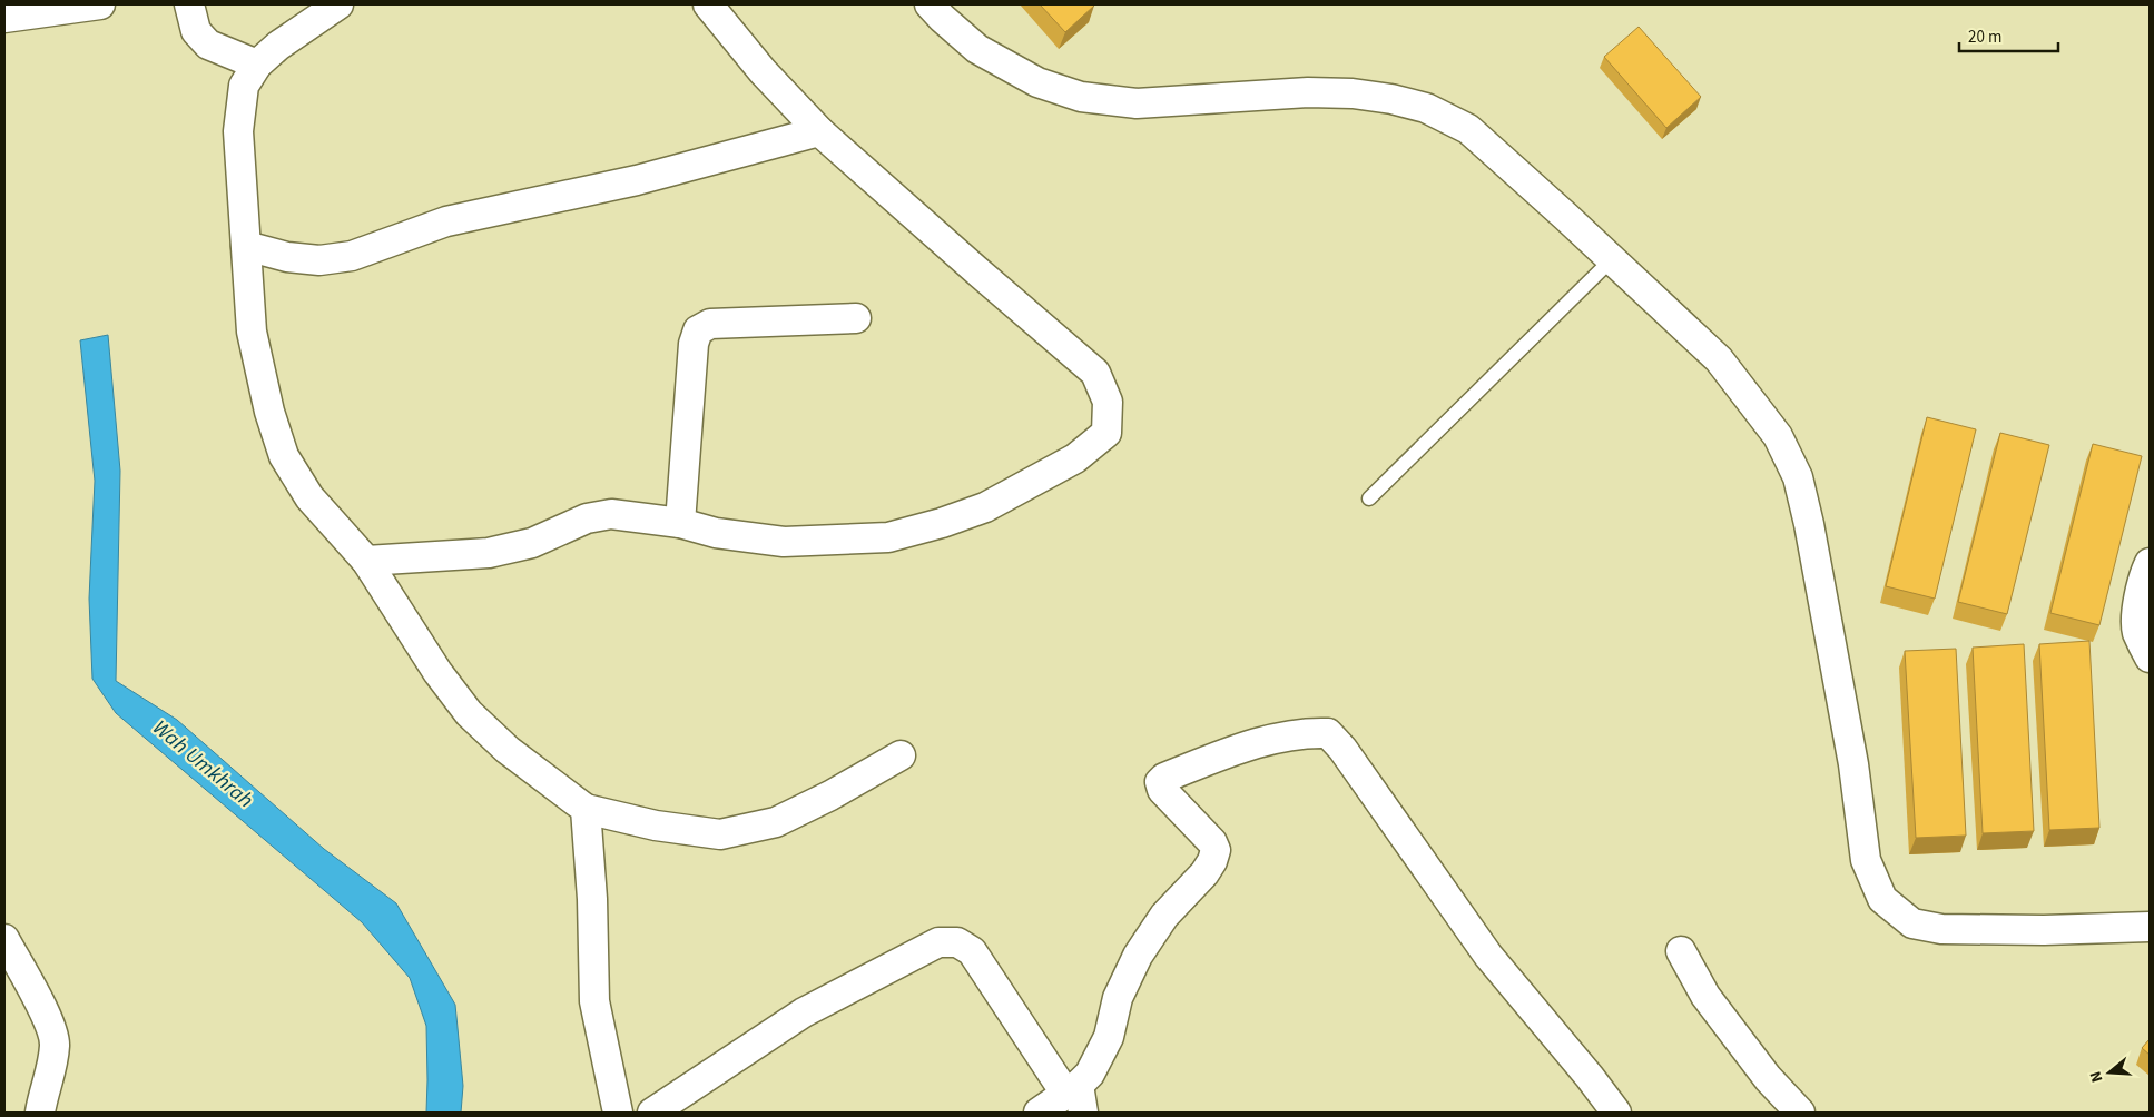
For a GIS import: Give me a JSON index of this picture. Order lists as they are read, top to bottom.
{
  "water": ["Wah Umkhrah"],
  "scale_bar": "20 m",
  "north": "left"
}
